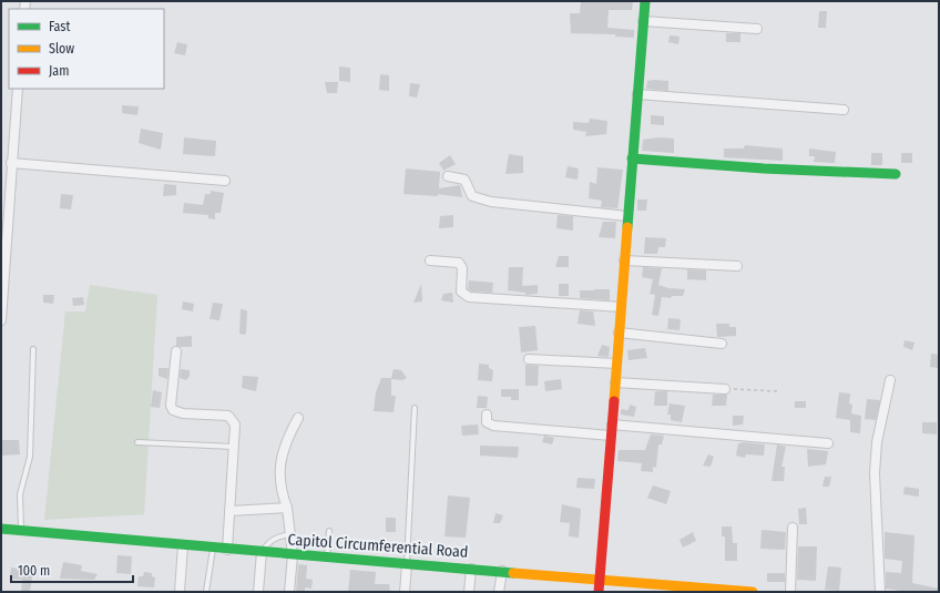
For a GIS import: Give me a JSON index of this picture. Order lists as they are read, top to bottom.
{
  "streets": {
    "street": ["Capitol Circumferential Road"]
  },
  "legend": ["Fast", "Slow", "Jam"],
  "scale_bar": "100 m"
}
